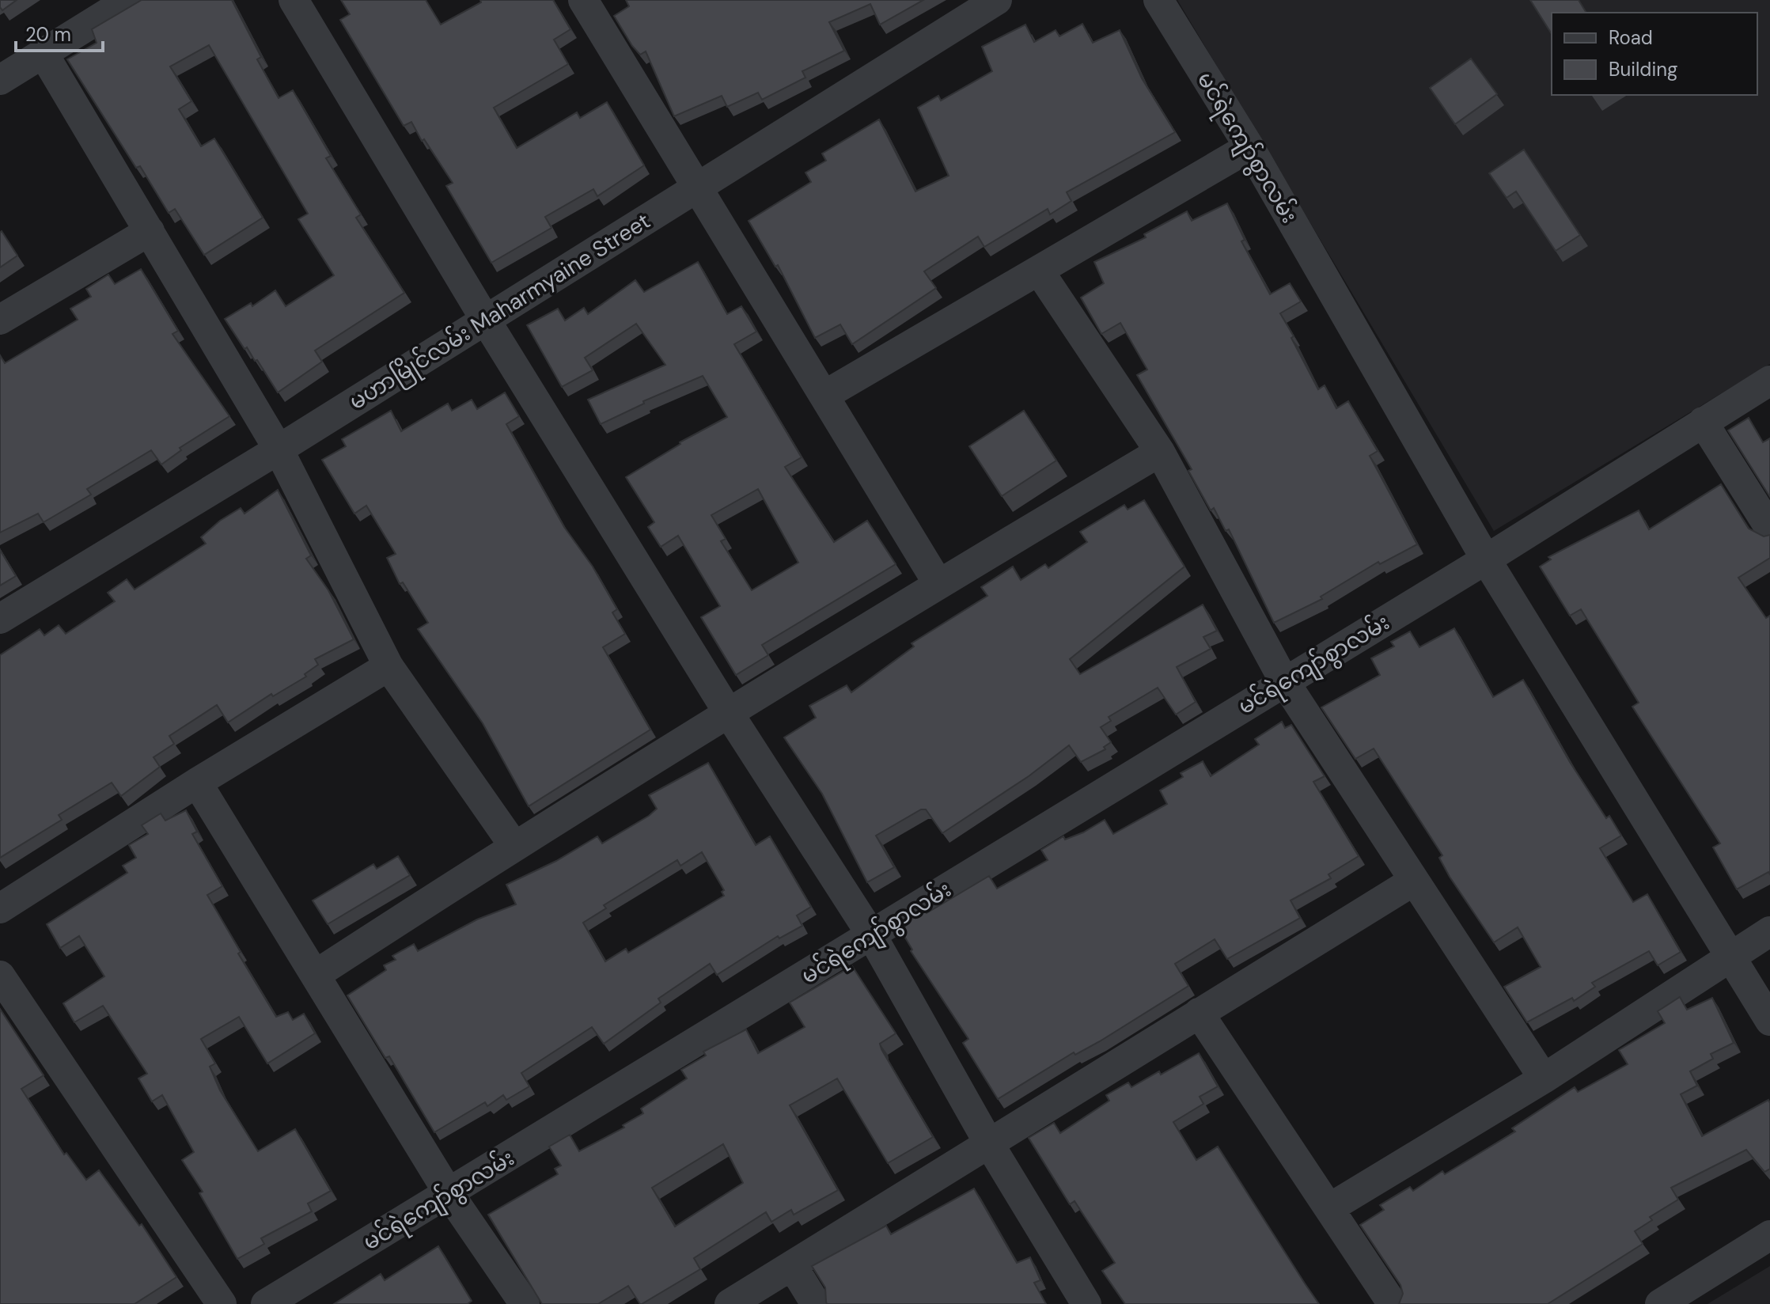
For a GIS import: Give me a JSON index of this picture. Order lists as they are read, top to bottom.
{
  "streets": {
    "street": ["မင်ရဲကျော်စွာလမ်း", "မဟာမြိုင်လမ်း Maharmyaine Street"]
  },
  "legend": ["Road", "Building"],
  "scale_bar": "20 m"
}
